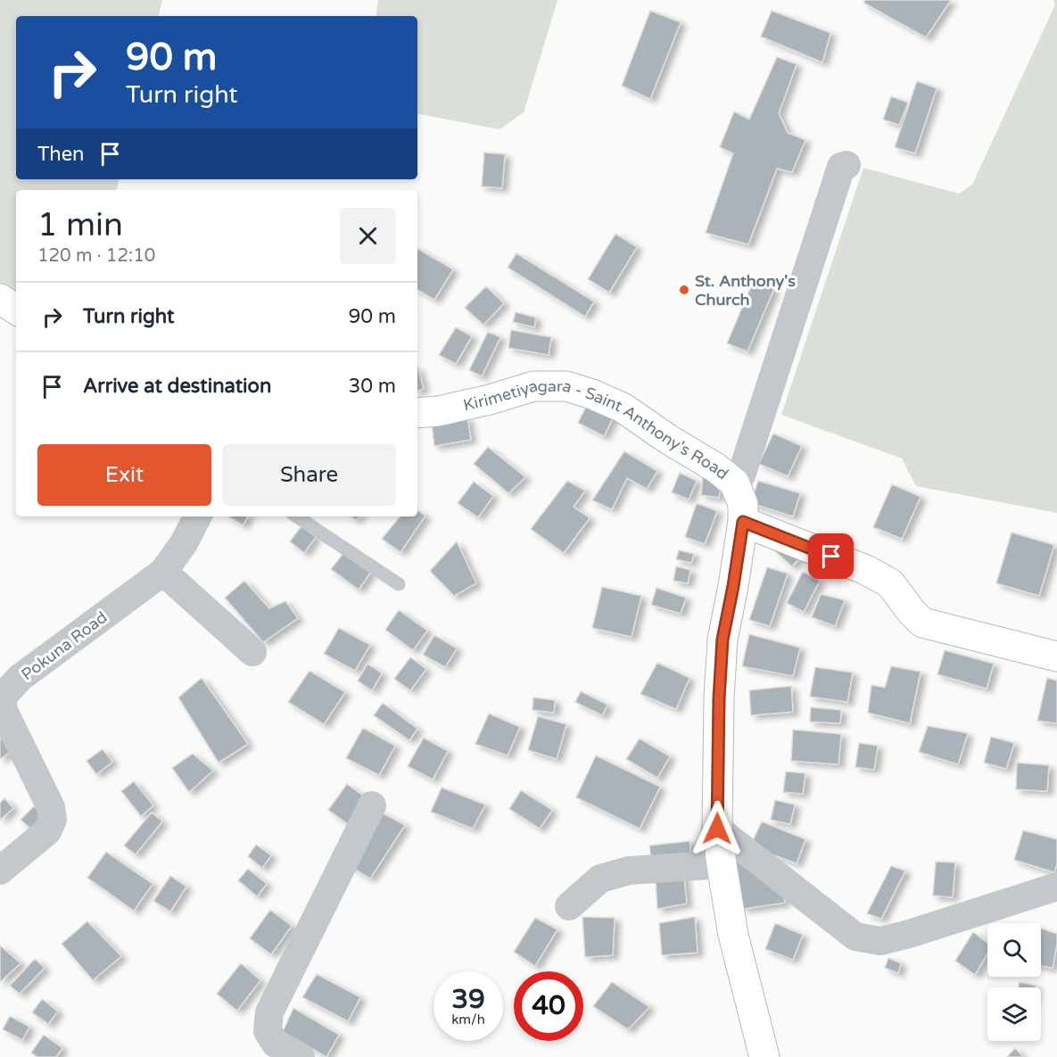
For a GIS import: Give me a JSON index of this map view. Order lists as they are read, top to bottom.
{
  "streets": {
    "street": ["Kirimetiyagara - Saint Anthony's Road", "Pokuna Road"]
  },
  "places": ["St. Anthony's Church"],
  "page": {
    "turn": ["90 m", "Turn right"],
    "then": "Then",
    "heading": ["1 min", "120 m · 12:10"],
    "list": [
      {
        "name": "Turn right",
        "value": "90 m"
      },
      {
        "name": "Arrive at destination",
        "value": "30 m"
      }
    ],
    "buttons": ["Exit", "Share"],
    "speed": "39 km/h",
    "limit": "40"
  }
}
